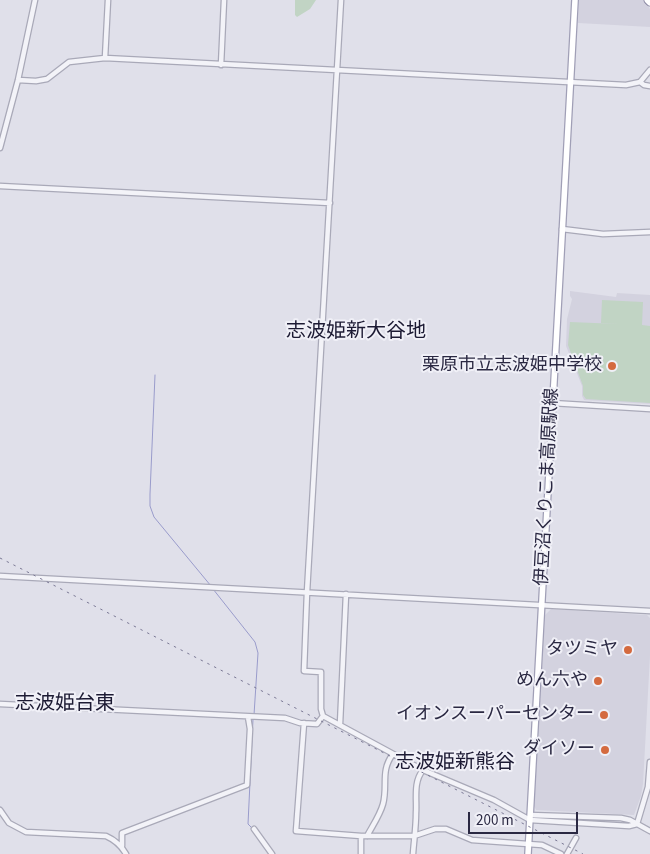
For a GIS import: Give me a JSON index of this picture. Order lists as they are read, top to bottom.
{
  "streets": {
    "main road": ["伊豆沼くりこま高原駅線"]
  },
  "districts": ["志波姫新大谷地", "志波姫台東", "志波姫新熊谷"],
  "places": [
    "栗原市立志波姫中学校",
    "タツミヤ",
    "めん六や",
    "イオンスーパーセンター",
    "ダイソー"
  ],
  "scale_bar": "200 m"
}
